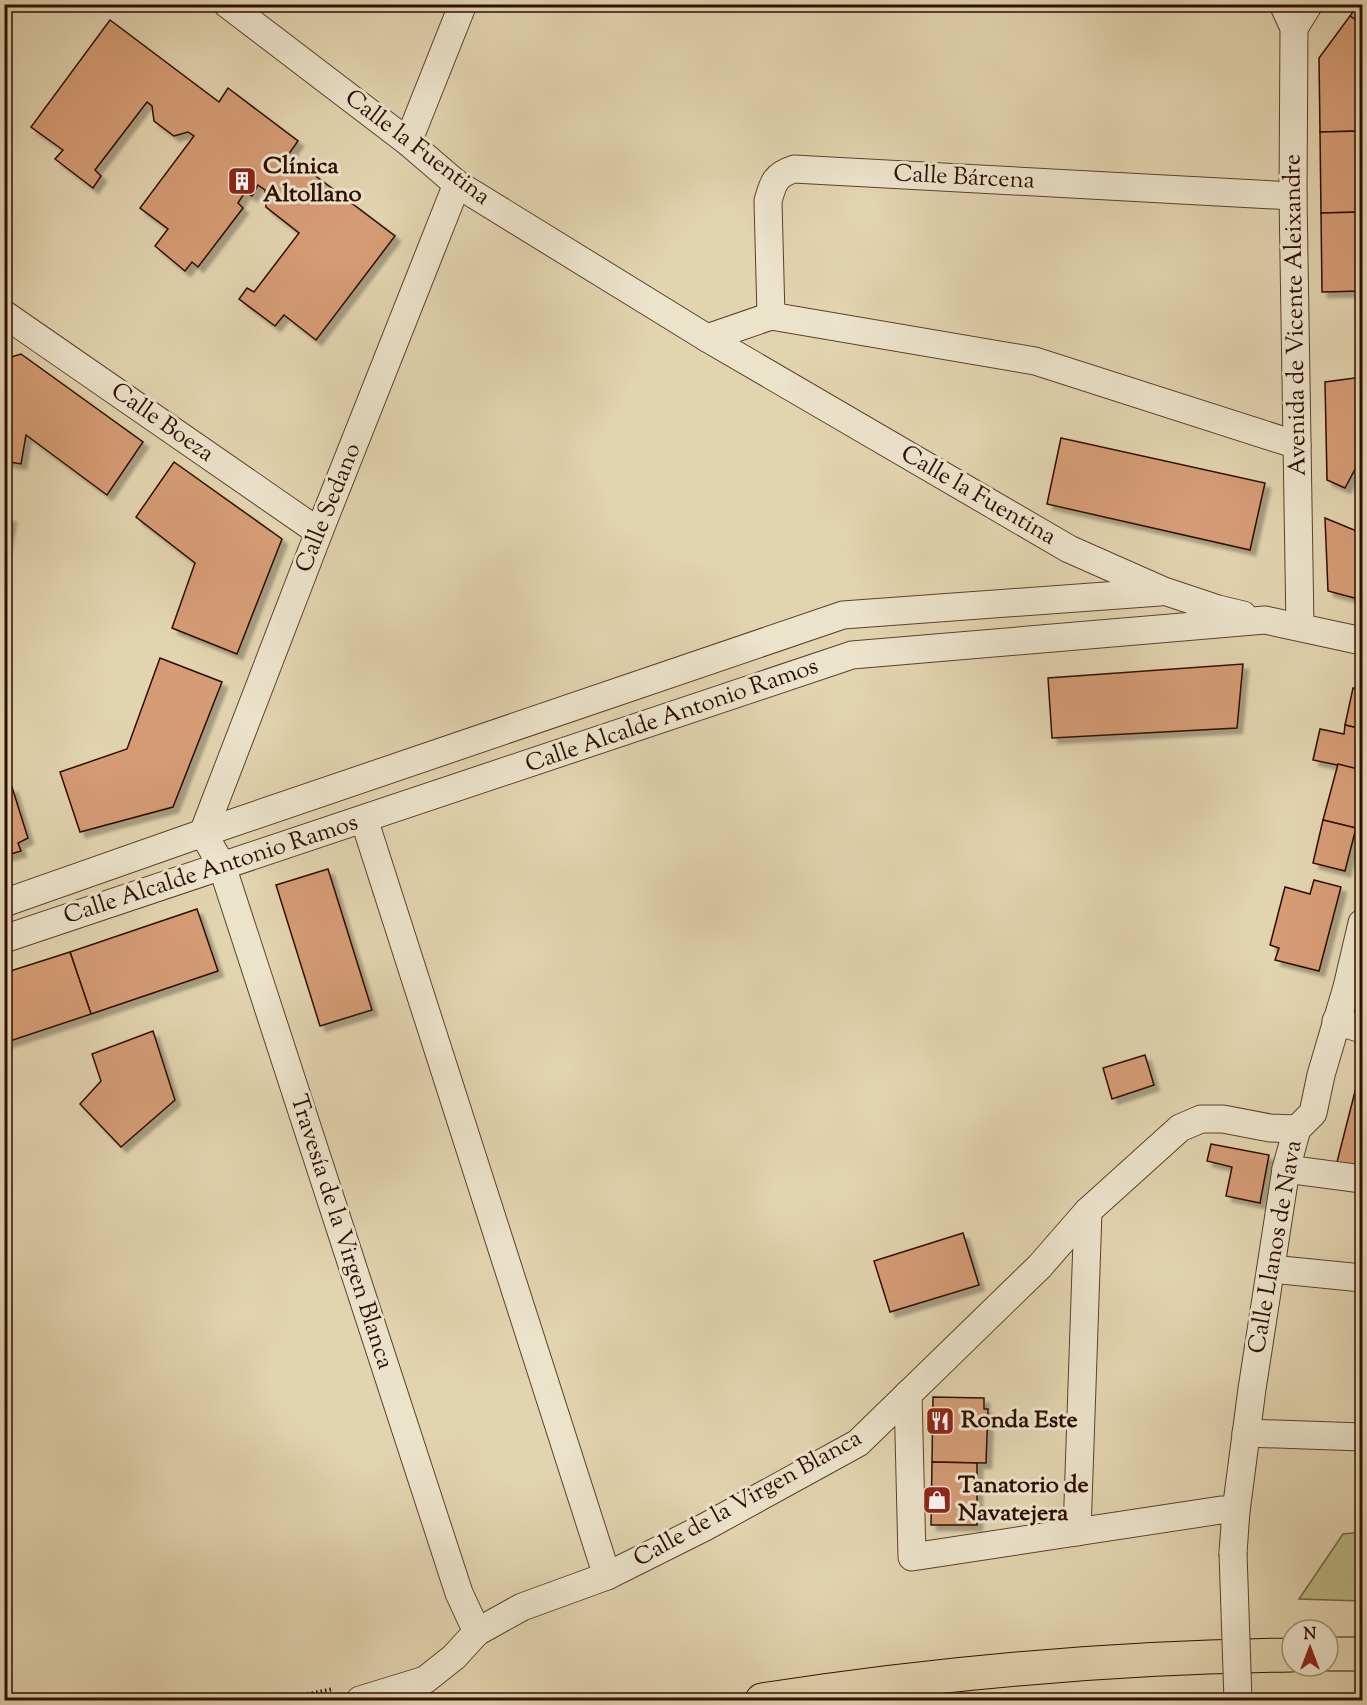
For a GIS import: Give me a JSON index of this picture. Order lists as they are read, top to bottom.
{
  "streets": {
    "street": [
      "Calle la Fuentina",
      "Calle Bárcena",
      "Avenida de Vicente Aleixandre",
      "Calle Boeza",
      "Calle Sedano",
      "Calle Alcalde Antonio Ramos",
      "Travesía de la Virgen Blanca",
      "Calle Llanos de Nava",
      "Calle de la Virgen Blanca"
    ]
  },
  "crossings": [
    ["Calle la Fuentina", "Calle Sedano"],
    ["Calle la Fuentina", "Calle Alcalde Antonio Ramos"],
    ["Calle Bárcena", "Avenida de Vicente Aleixandre"],
    ["Avenida de Vicente Aleixandre", "Calle Alcalde Antonio Ramos"],
    ["Calle Boeza", "Calle Sedano"],
    ["Calle Sedano", "Calle Alcalde Antonio Ramos"],
    ["Calle Sedano", "Travesía de la Virgen Blanca"],
    ["Calle Alcalde Antonio Ramos", "Travesía de la Virgen Blanca"],
    ["Travesía de la Virgen Blanca", "Calle de la Virgen Blanca"],
    ["Calle Llanos de Nava", "Calle de la Virgen Blanca"]
  ],
  "places": {
    "building": ["Clínica Altollano"],
    "restaurant": ["Ronda Este"],
    "shop": ["Tanatorio de Navatejera"]
  },
  "north": "top"
}
